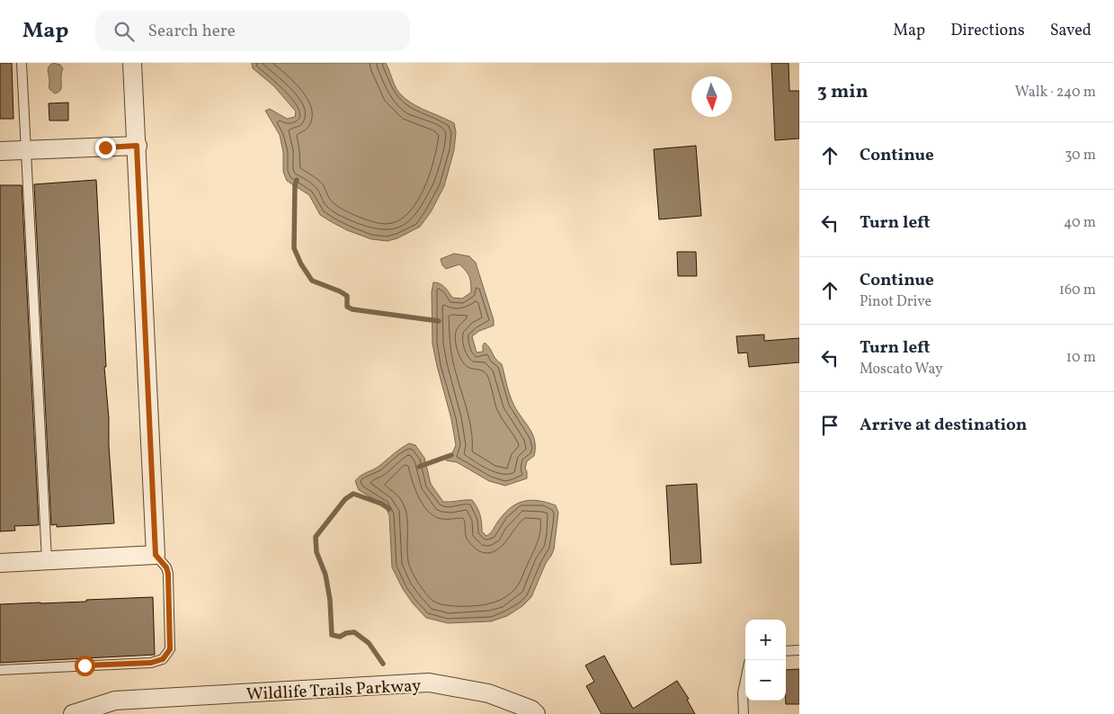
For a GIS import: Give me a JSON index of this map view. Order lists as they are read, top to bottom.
{
  "streets": {
    "street": ["Wildlife Trails Parkway"]
  },
  "north": "bottom",
  "page": {
    "header": "Map",
    "search": "Search here",
    "nav": ["Map", "Directions", "Saved"],
    "heading": ["3 min", "Walk · 240 m"],
    "list": [
      ["Continue", "30 m"],
      ["Turn left", "40 m"],
      ["Continue", "Pinot Drive", "160 m"],
      ["Turn left", "Moscato Way", "10 m"],
      "Arrive at destination"
    ],
    "map_buttons": ["+", "−"]
  }
}
